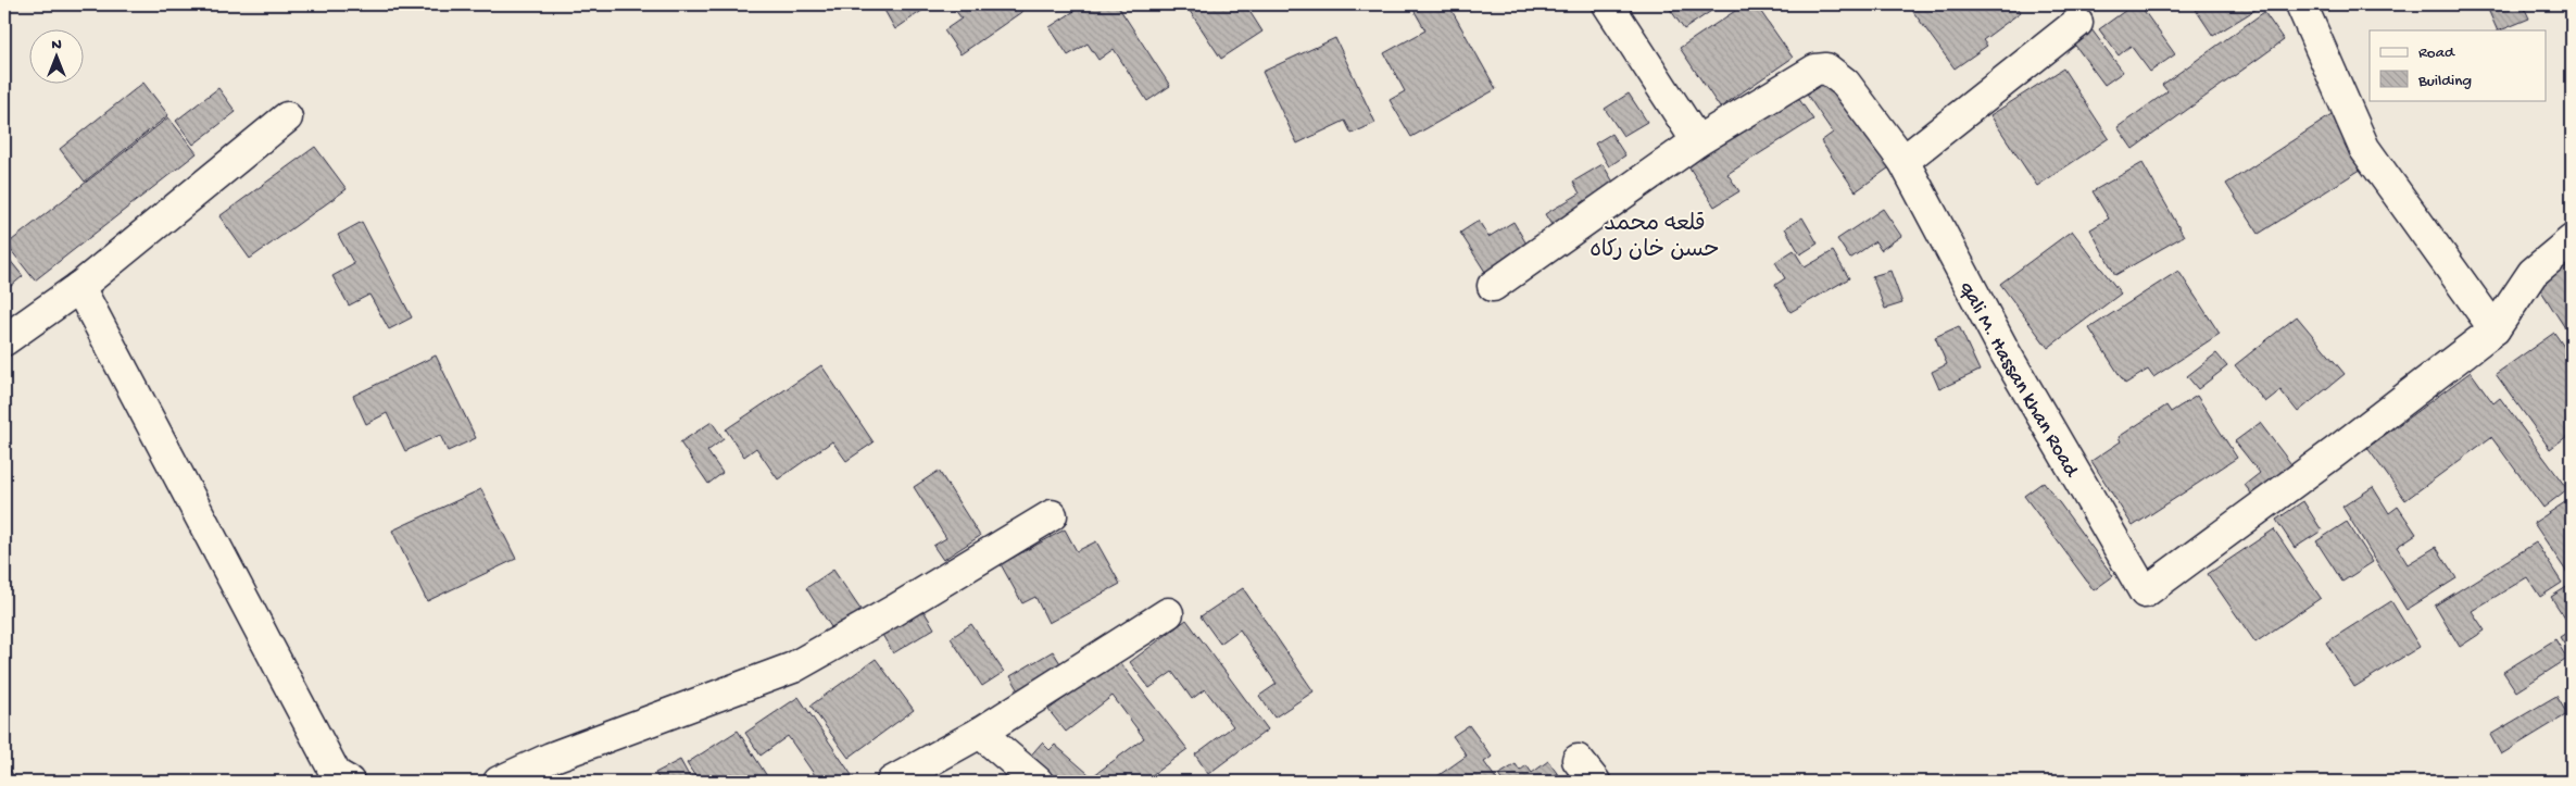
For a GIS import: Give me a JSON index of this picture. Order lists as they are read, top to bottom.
{
  "streets": {
    "street": ["qali M. Hassan khan Road"]
  },
  "districts": ["قلعه محمد حسن خان رکاه"],
  "legend": ["Road", "Building"],
  "north": "top"
}
